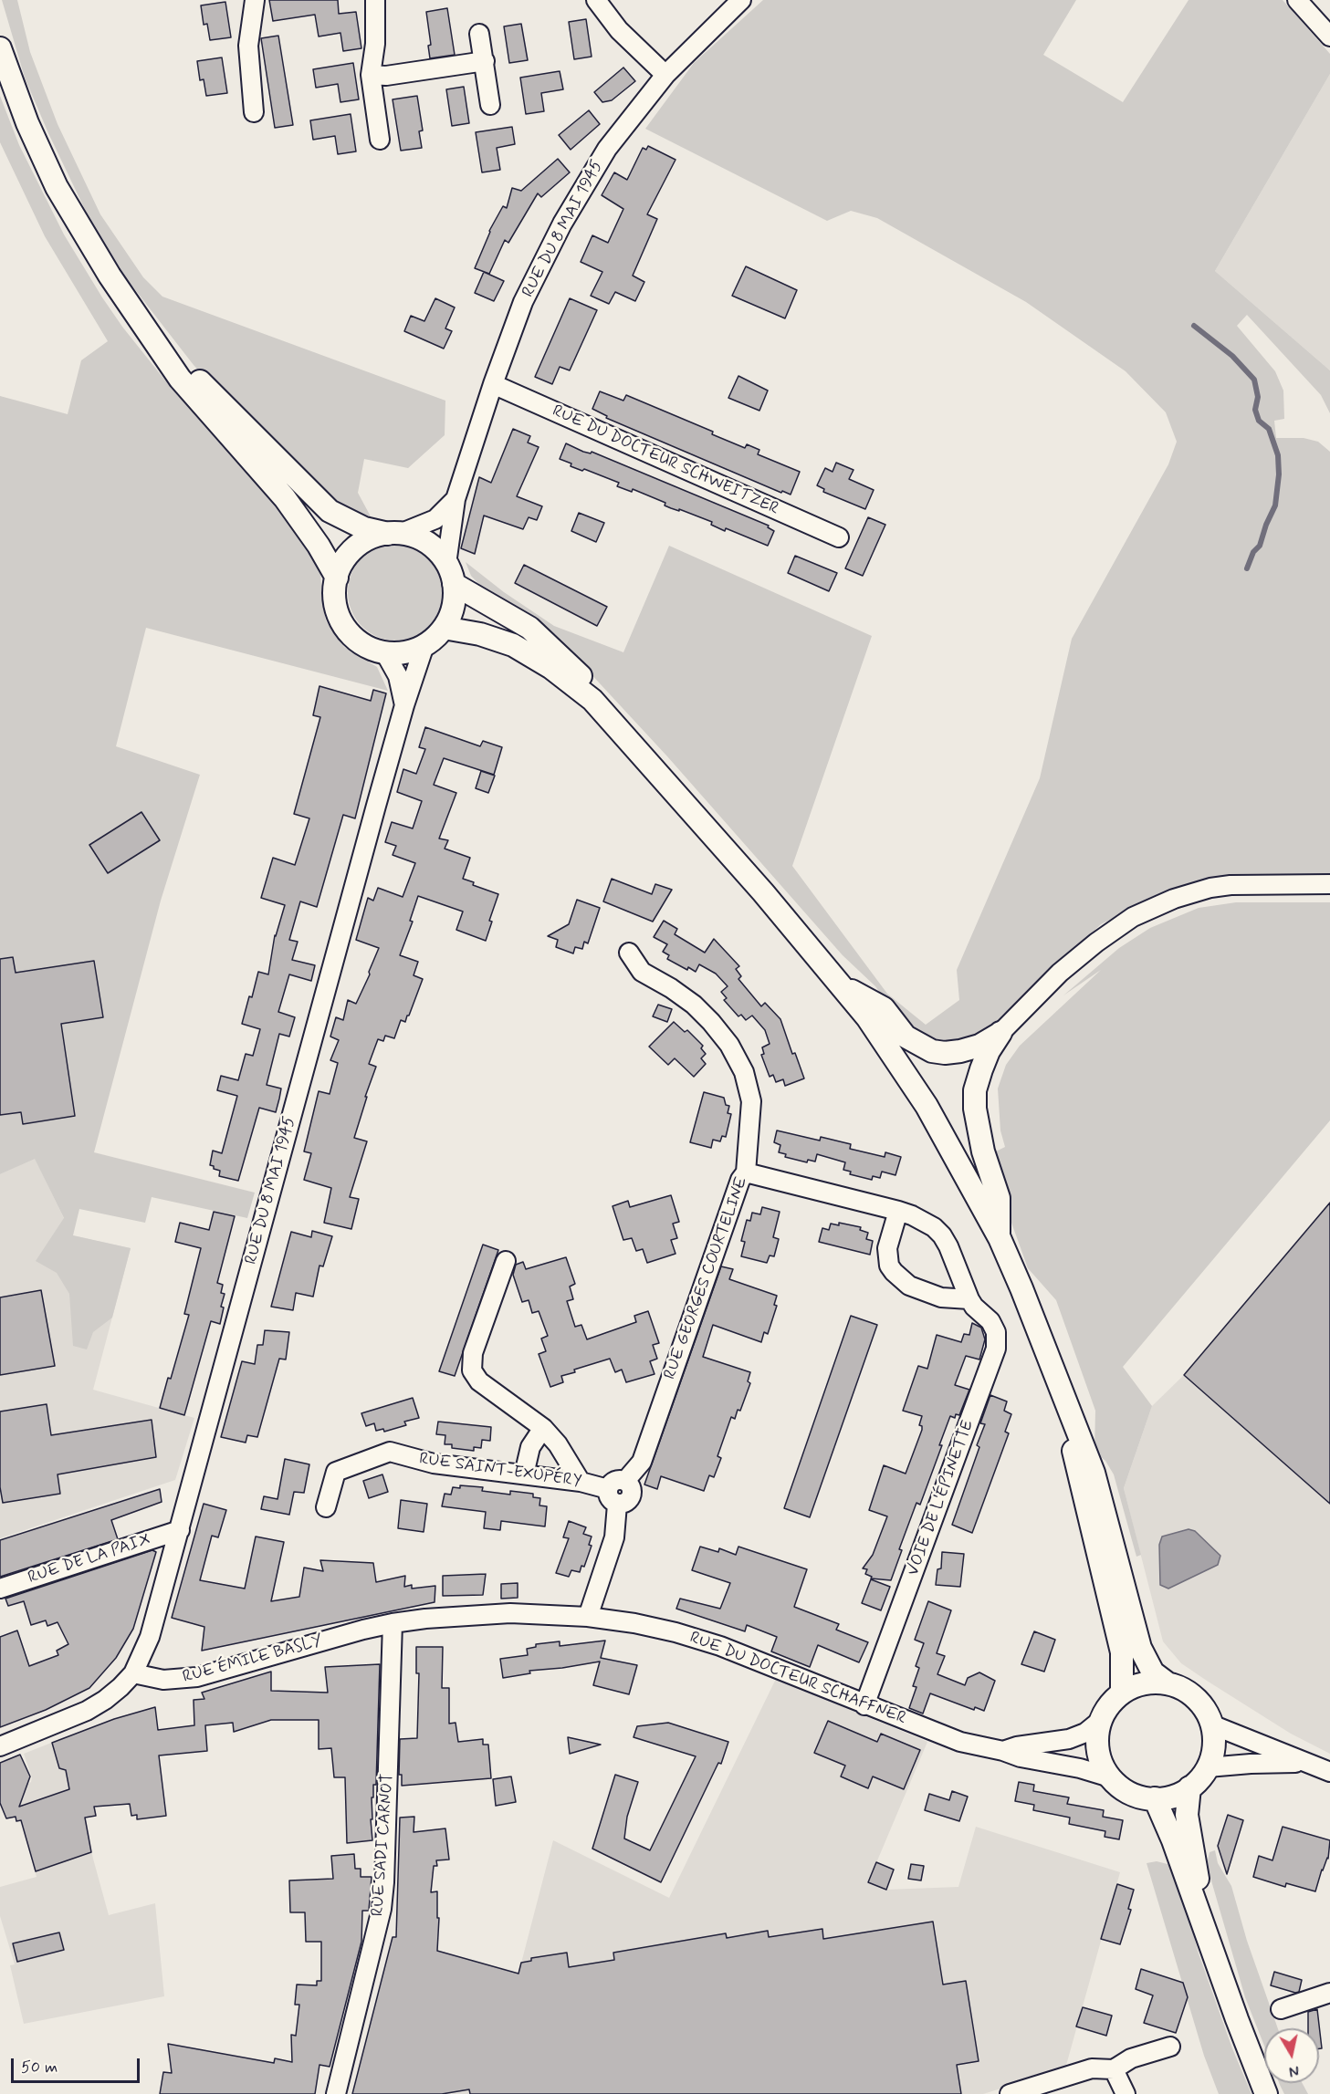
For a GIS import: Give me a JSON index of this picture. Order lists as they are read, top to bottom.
{
  "streets": {
    "street": [
      "RUE DU 8 MAI 1945",
      "RUE DU DOCTEUR SCHWEITZER",
      "RUE GEORGES COURTELINE",
      "RUE SAINT-EXUPÉRY",
      "VOIE DE L'ÉPINETTE",
      "RUE DE LA PAIX",
      "RUE ÉMILE BASLY",
      "RUE DU DOCTEUR SCHAFFNER",
      "RUE SADI CARNOT"
    ]
  },
  "crossings": [
    ["RUE DU 8 MAI 1945", "RUE DU DOCTEUR SCHWEITZER"],
    ["RUE DU 8 MAI 1945", "RUE DE LA PAIX"],
    ["RUE DU 8 MAI 1945", "RUE ÉMILE BASLY"],
    ["RUE GEORGES COURTELINE", "RUE SAINT-EXUPÉRY"],
    ["VOIE DE L'ÉPINETTE", "RUE DU DOCTEUR SCHAFFNER"],
    ["RUE ÉMILE BASLY", "RUE DU DOCTEUR SCHAFFNER"],
    ["RUE ÉMILE BASLY", "RUE SADI CARNOT"],
    ["RUE DU DOCTEUR SCHAFFNER", "RUE SADI CARNOT"]
  ],
  "scale_bar": "50 m",
  "north": "bottom"
}
